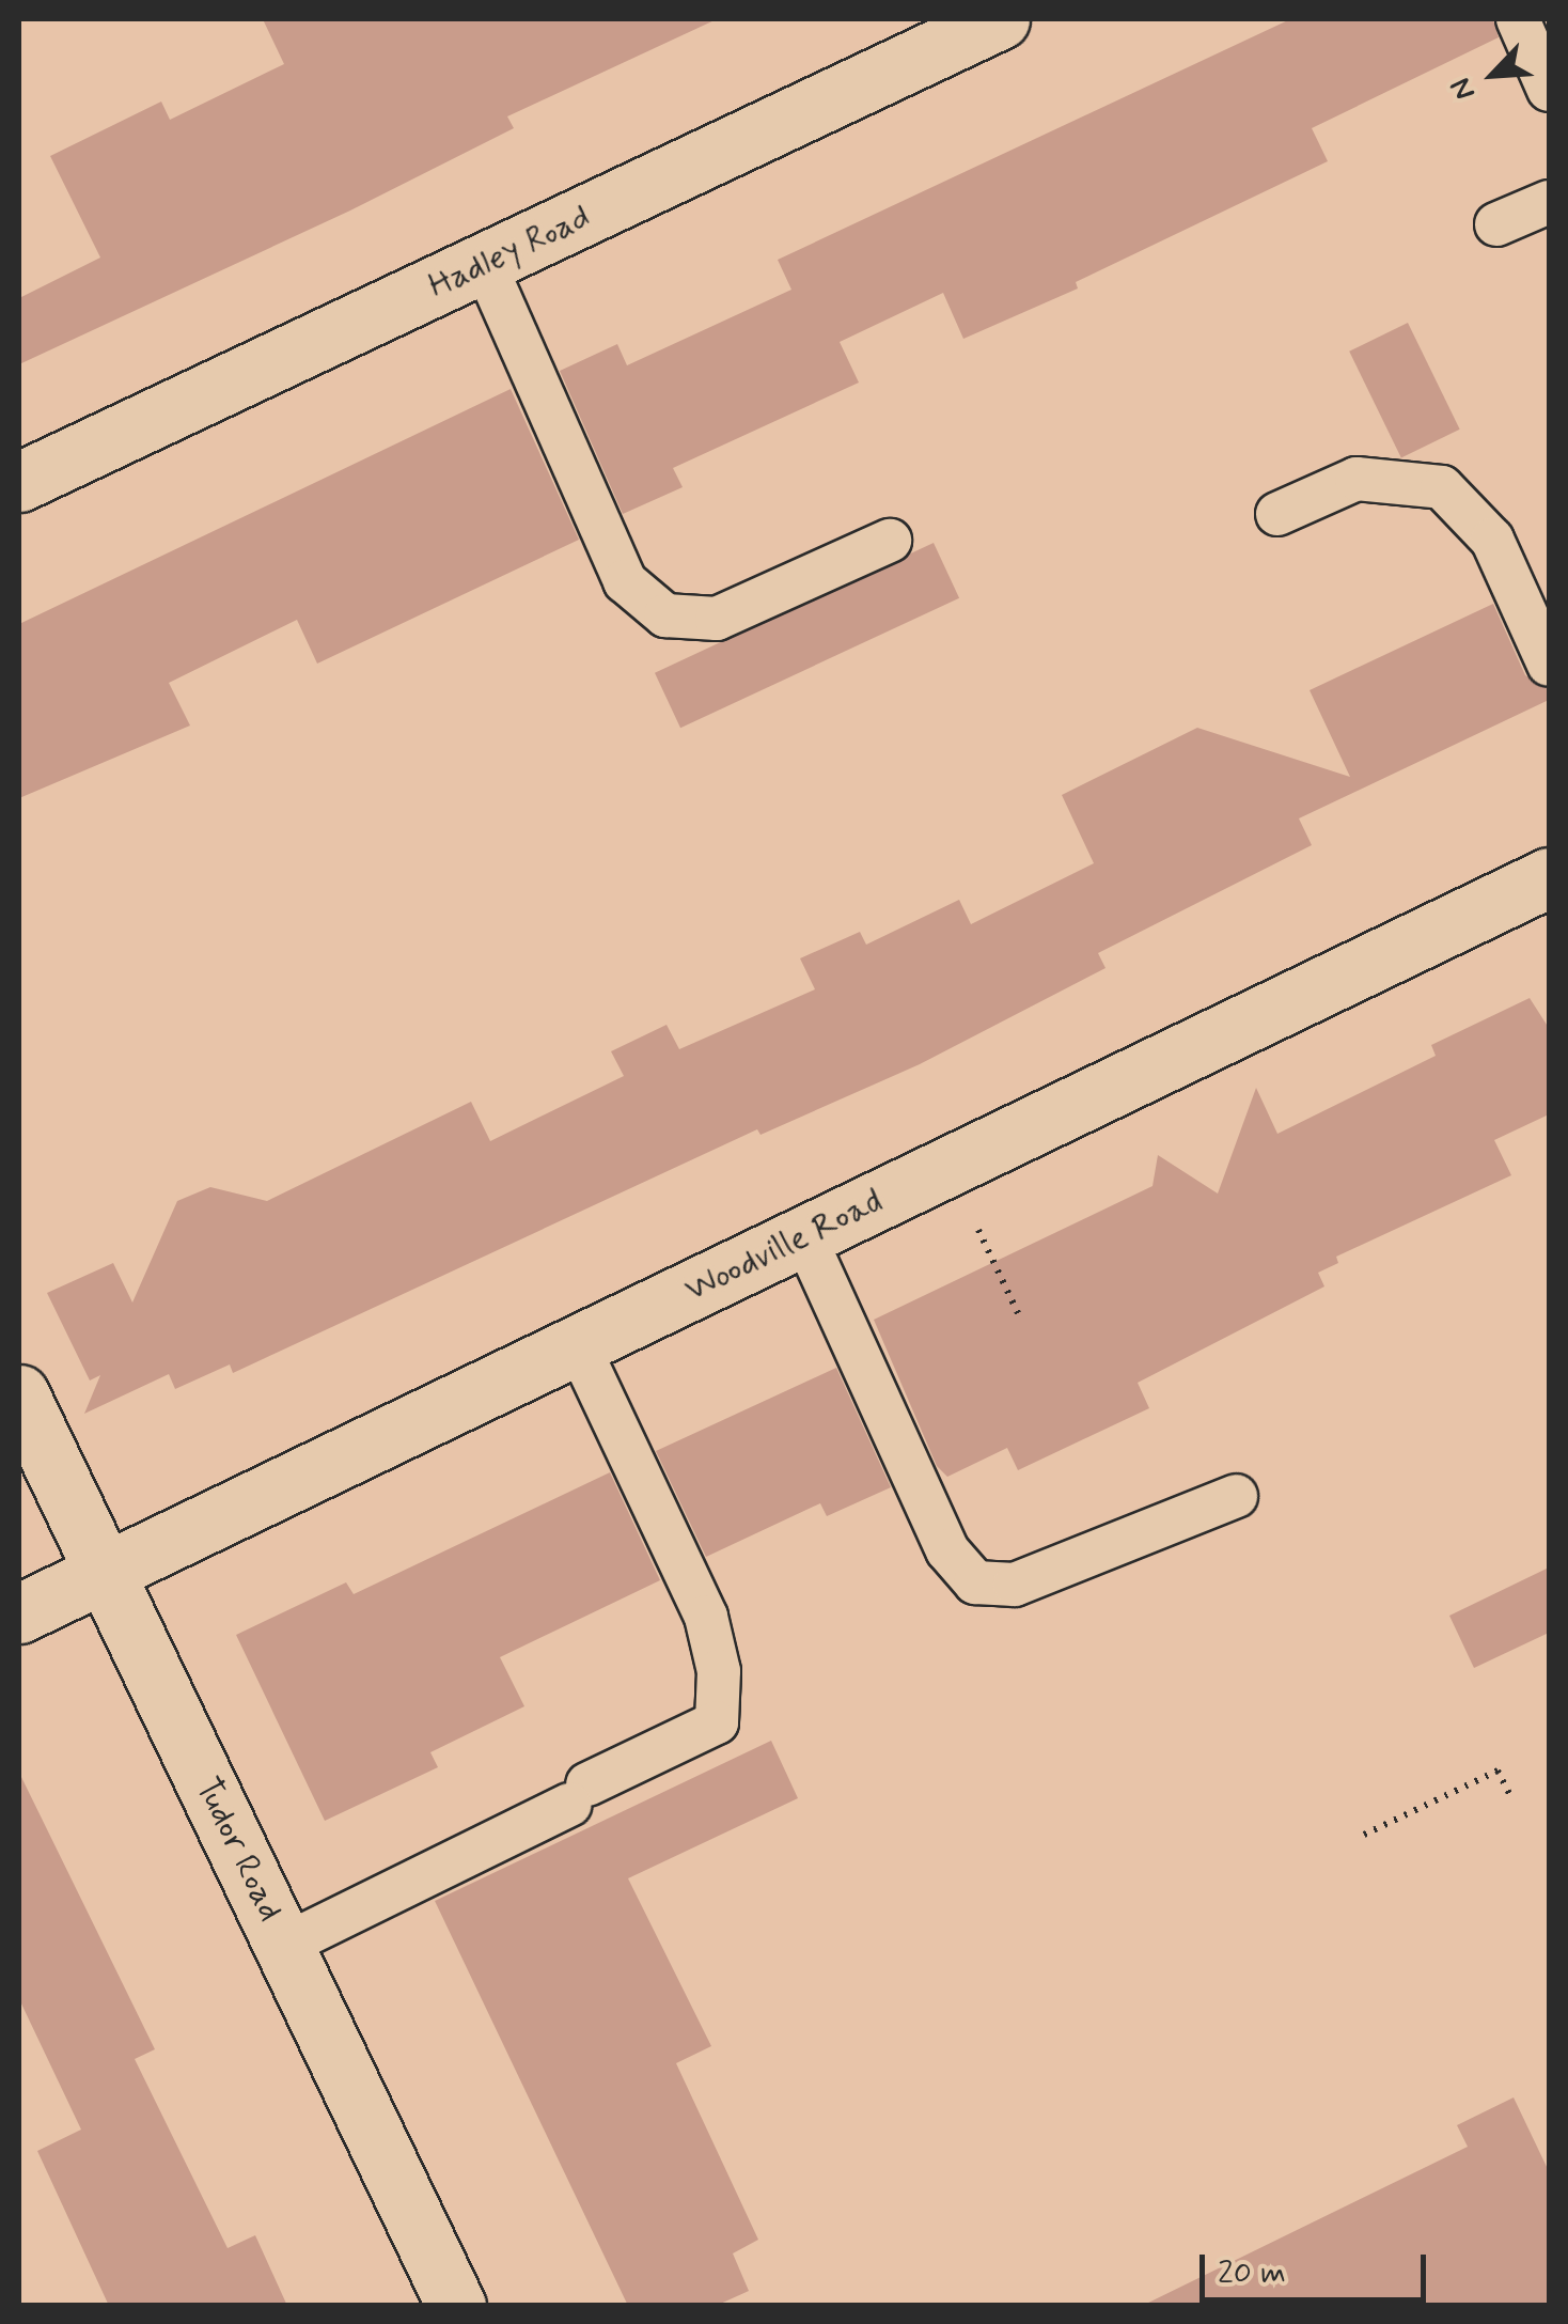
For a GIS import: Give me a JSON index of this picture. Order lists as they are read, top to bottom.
{
  "streets": {
    "street": ["Hadley Road", "Woodville Road", "Tudor Road"]
  },
  "crossings": [
    ["Woodville Road", "Tudor Road"]
  ],
  "scale_bar": "20 m",
  "north": "bottom left"
}
